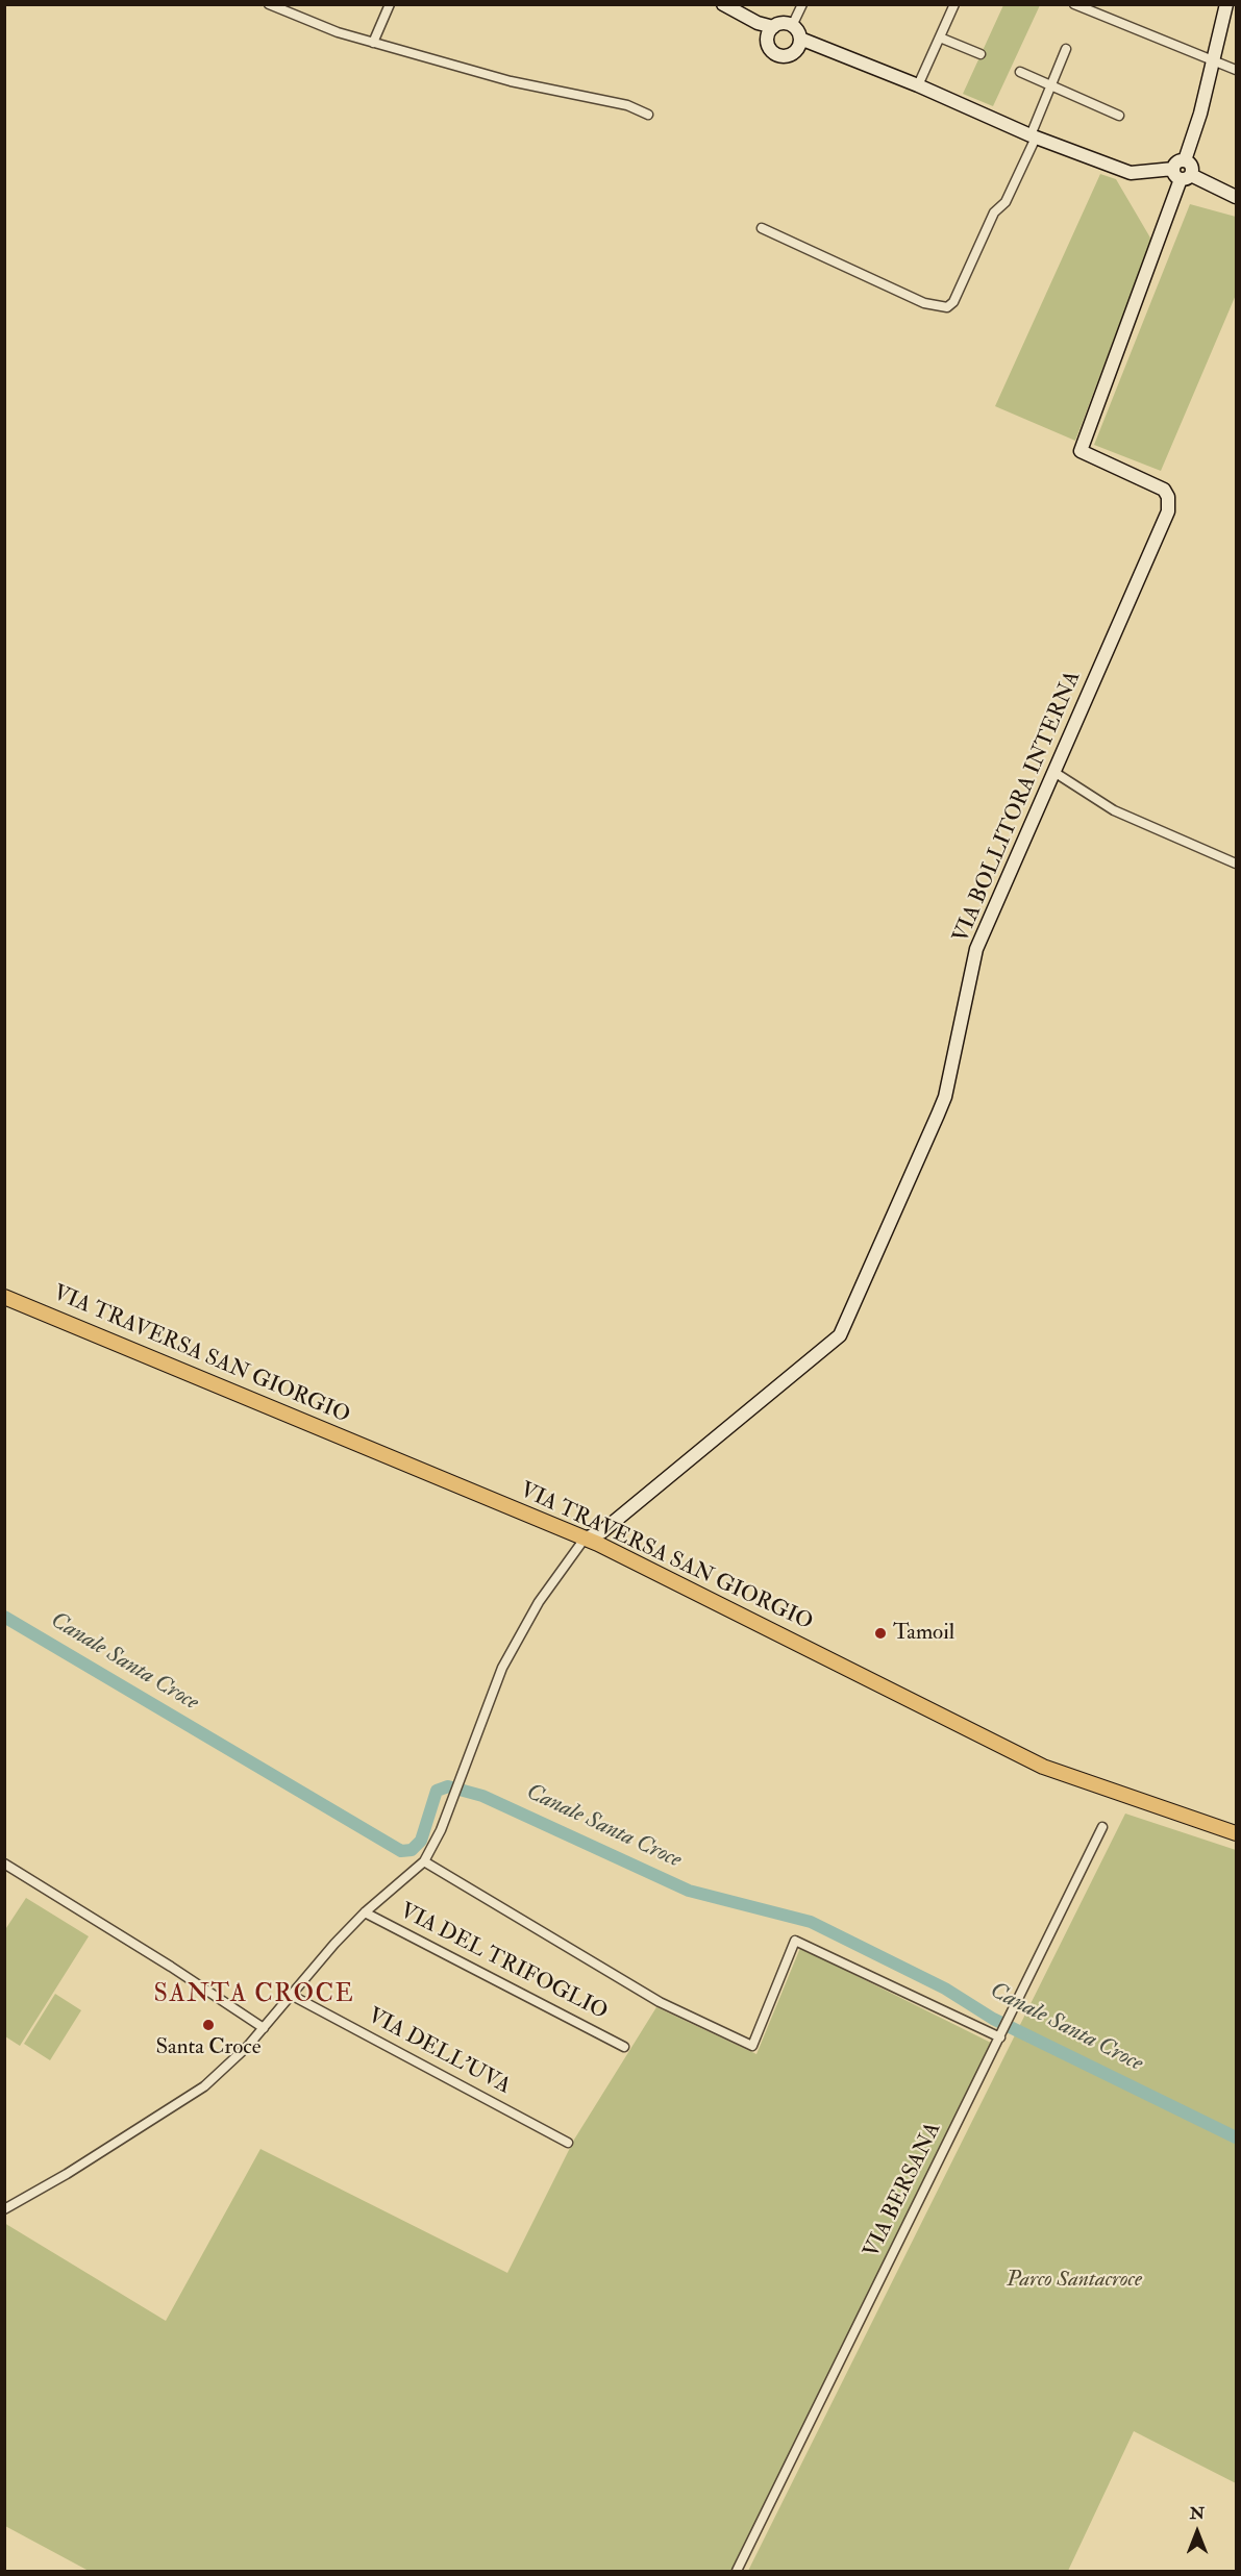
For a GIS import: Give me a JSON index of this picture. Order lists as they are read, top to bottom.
{
  "streets": {
    "main road": ["VIA TRAVERSA SAN GIORGIO"],
    "street": [
      "VIA BOLLITORA INTERNA",
      "VIA DEL TRIFOGLIO",
      "VIA DELL'UVA",
      "VIA BERSANA"
    ]
  },
  "crossings": [
    ["VIA BOLLITORA INTERNA", "VIA TRAVERSA SAN GIORGIO"]
  ],
  "districts": ["SANTA CROCE"],
  "water": ["Canale Santa Croce"],
  "parks": ["Parco Santacroce"],
  "places": ["Tamoil", "Santa Croce"],
  "north": "top"
}
